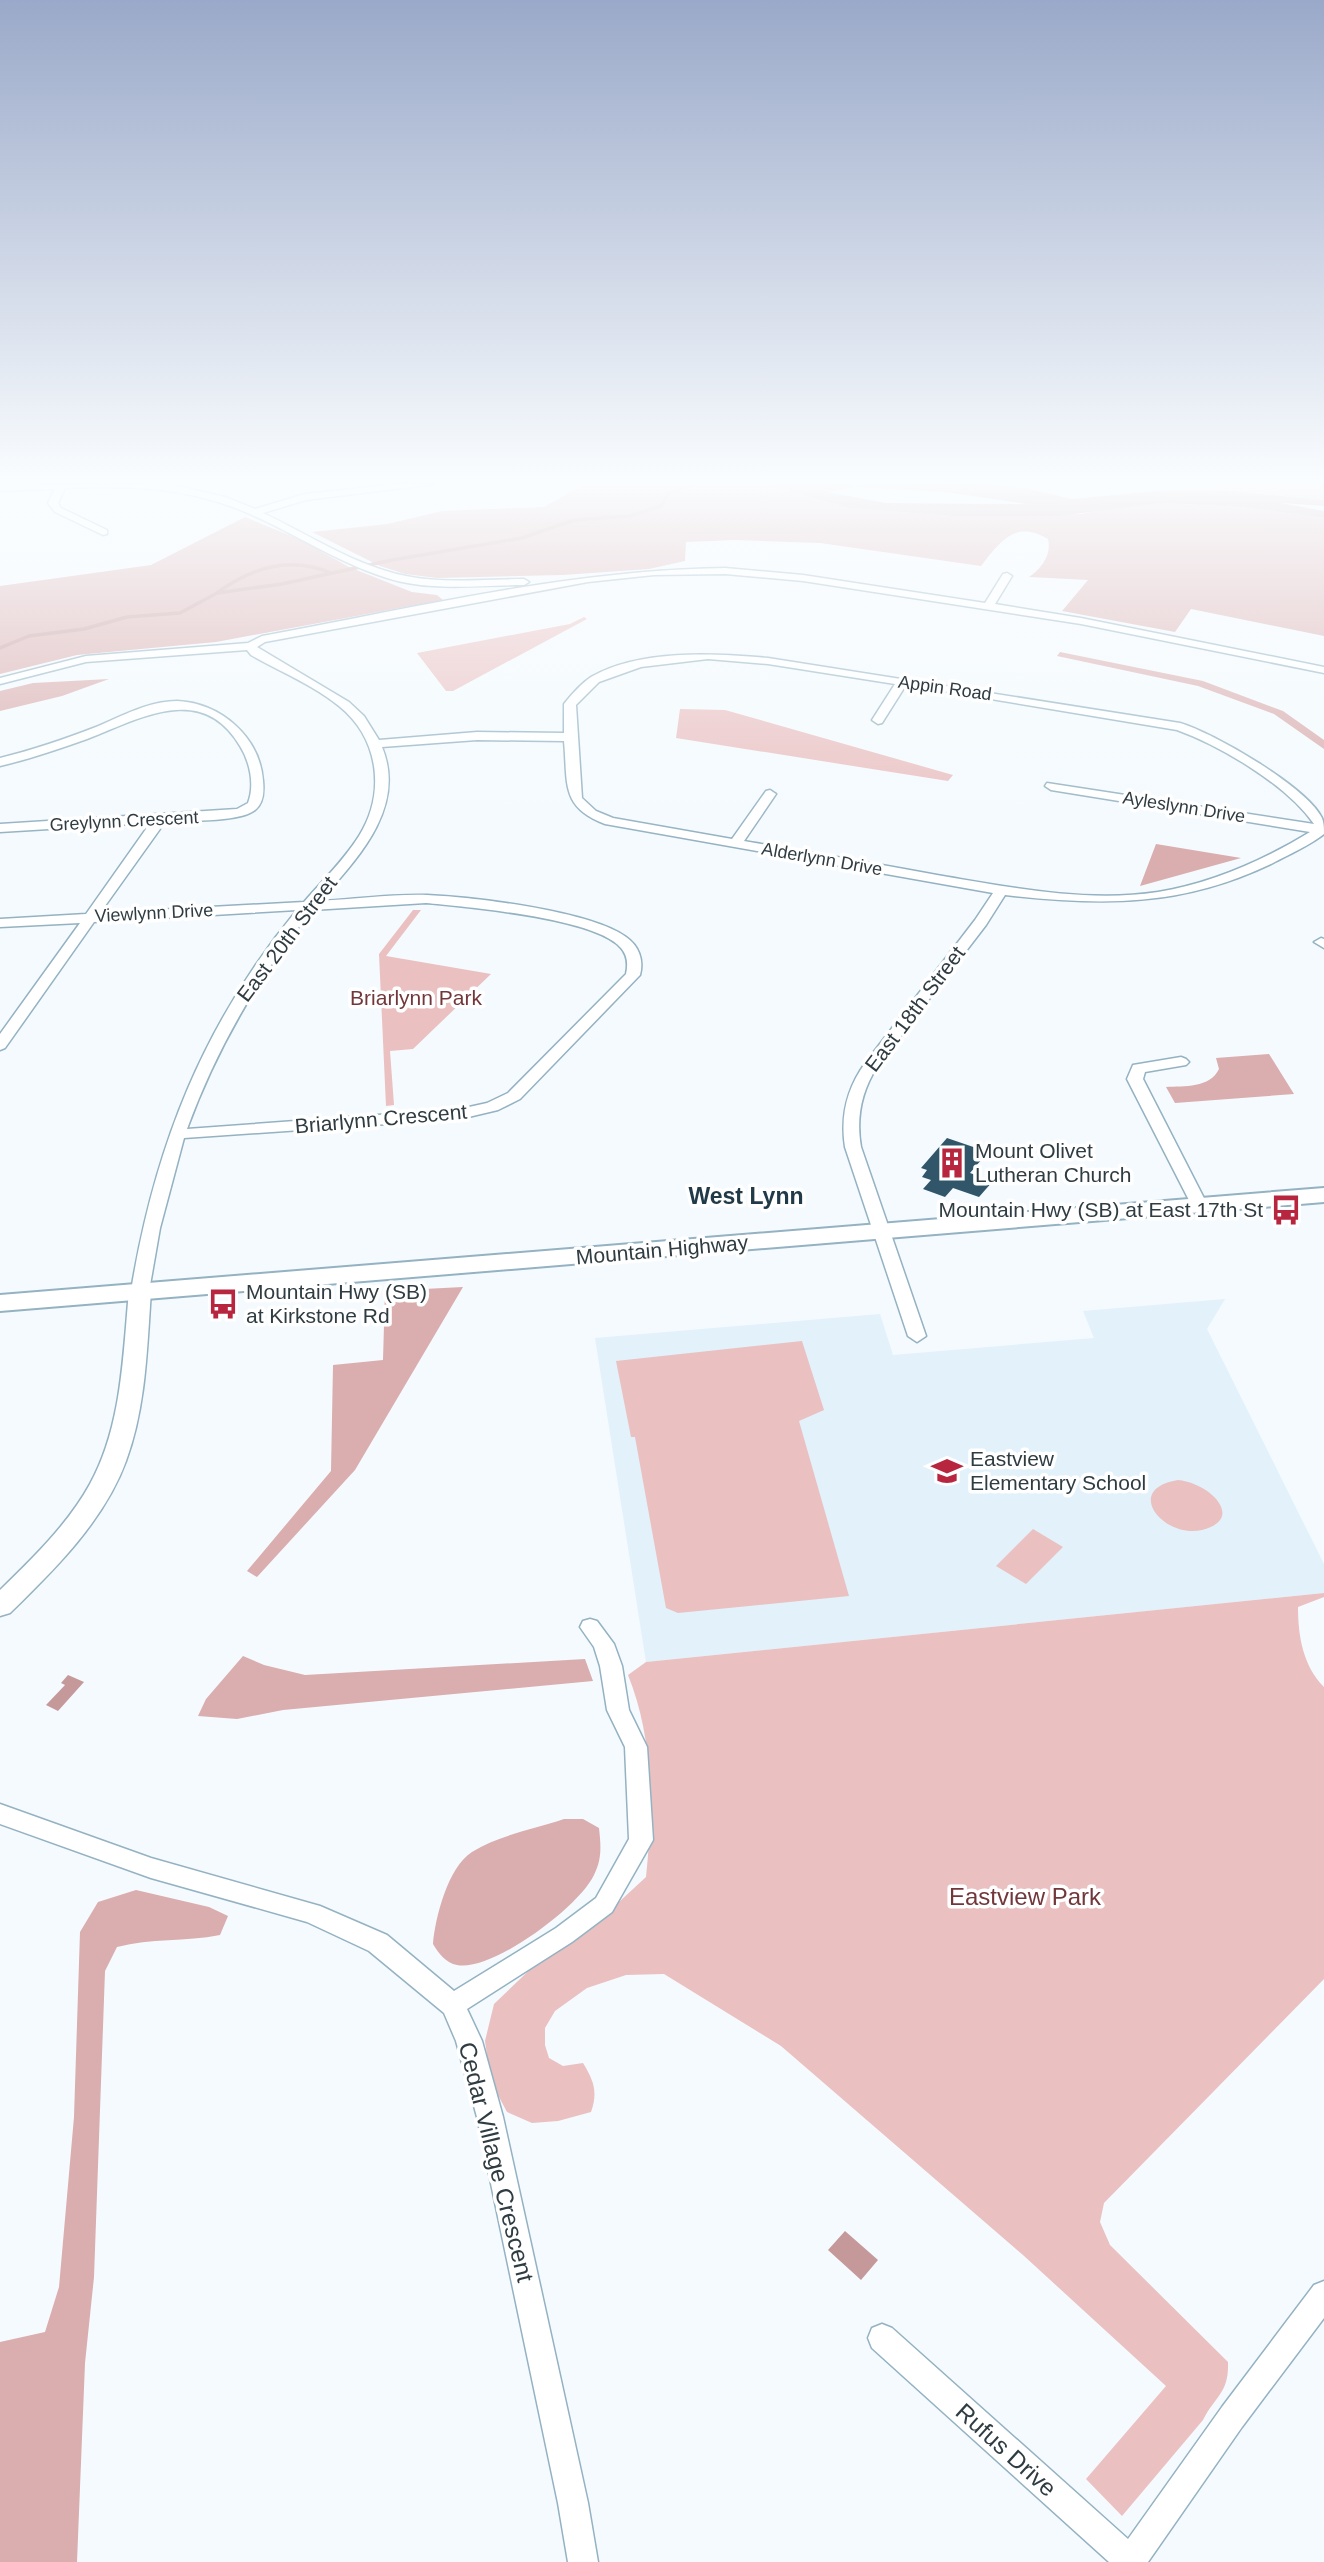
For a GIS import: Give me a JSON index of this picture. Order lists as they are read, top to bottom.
{
  "streets": {
    "main road": ["Mountain Highway"],
    "street": [
      "Appin Road",
      "Ayleslynn Drive",
      "Greylynn Crescent",
      "Alderlynn Drive",
      "Viewlynn Drive",
      "East 20th Street",
      "East 18th Street",
      "Briarlynn Crescent",
      "Cedar Village Crescent",
      "Rufus Drive"
    ]
  },
  "crossings": [
    ["Appin Road", "Ayleslynn Drive"],
    ["Appin Road", "Alderlynn Drive"],
    ["Ayleslynn Drive", "Alderlynn Drive"],
    ["Alderlynn Drive", "East 18th Street"],
    ["Viewlynn Drive", "East 20th Street"],
    ["Viewlynn Drive", "Briarlynn Crescent"],
    ["East 20th Street", "Briarlynn Crescent"],
    ["East 20th Street", "Mountain Highway"],
    ["East 18th Street", "Mountain Highway"]
  ],
  "districts": ["West Lynn"],
  "parks": ["Briarlynn Park", "Eastview Park"],
  "places": {
    "building": ["Mount Olivet Lutheran Church"],
    "bus stop": ["Mountain Hwy (SB) at East 17th St", "Mountain Hwy (SB) at Kirkstone Rd"],
    "school or university": ["Eastview Elementary School"]
  }
}
